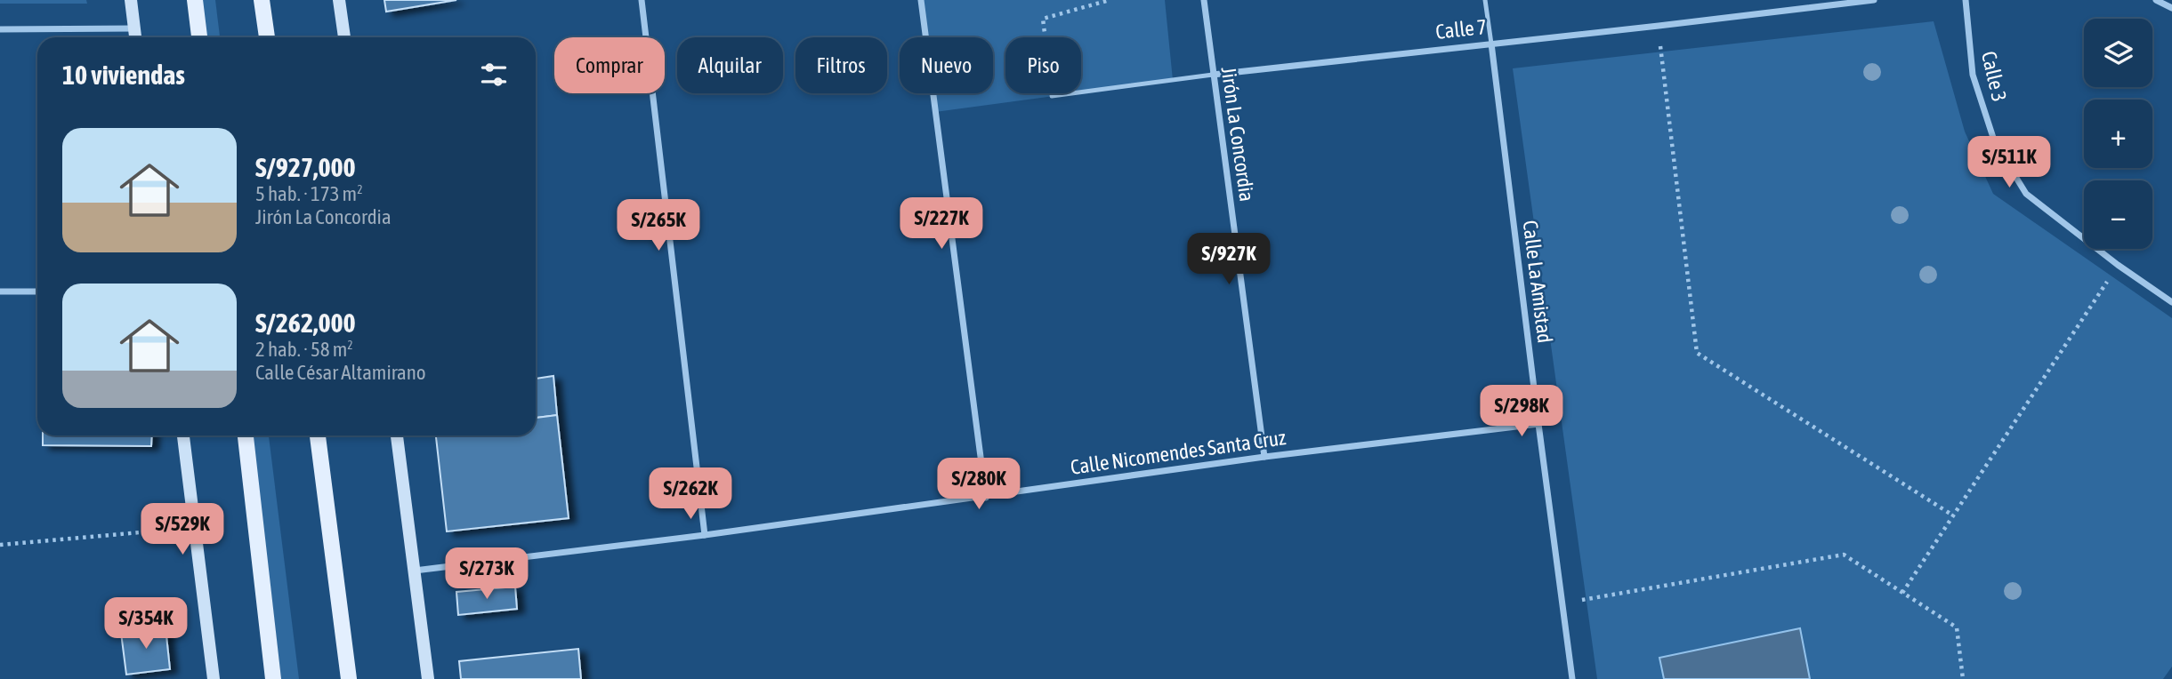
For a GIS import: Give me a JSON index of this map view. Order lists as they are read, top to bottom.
{
  "streets": {
    "street": [
      "Calle 7",
      "Calle 3",
      "Jirón La Concordia",
      "Calle La Amistad",
      "Calle Nicomendes Santa Cruz"
    ]
  },
  "crossings": [
    ["Calle 7", "Jirón La Concordia"],
    ["Calle 7", "Calle La Amistad"],
    ["Jirón La Concordia", "Calle Nicomendes Santa Cruz"],
    ["Calle La Amistad", "Calle Nicomendes Santa Cruz"]
  ],
  "page": {
    "map_buttons": ["+", "−"],
    "chip": [
      "Comprar",
      "Alquilar",
      "Filtros",
      "Nuevo",
      "Piso"
    ],
    "heading": "10 viviendas",
    "list": [
      {
        "name": "S/927,000",
        "note": "5 hab. · 173 m² · Jirón La Concordia"
      },
      {
        "name": "S/262,000",
        "note": "2 hab. · 58 m² · Calle César Altamirano"
      }
    ],
    "price": [
      "S/511K",
      "S/227K",
      "S/265K",
      "S/927K",
      "S/298K",
      "S/280K",
      "S/262K",
      "S/529K",
      "S/273K",
      "S/354K"
    ]
  }
}
